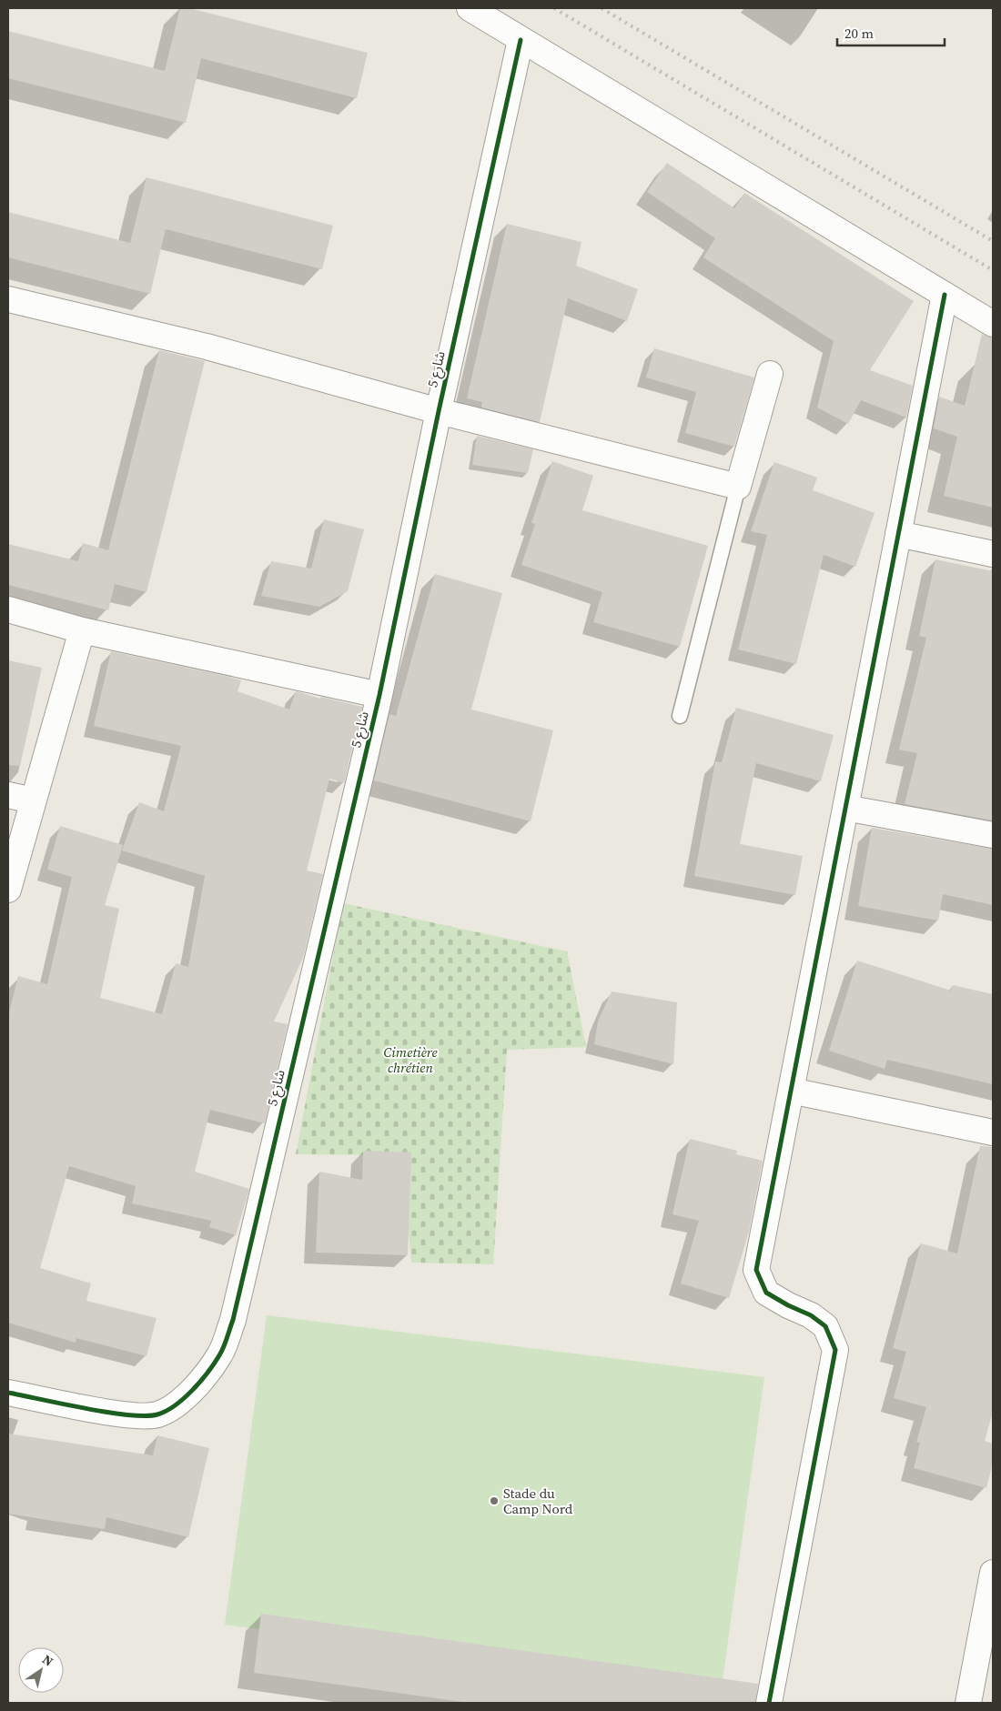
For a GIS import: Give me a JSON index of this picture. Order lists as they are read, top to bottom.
{
  "streets": {
    "street": ["شارع 5"]
  },
  "parks": ["Cimetière chrétien"],
  "places": ["Stade du Camp Nord"],
  "scale_bar": "20 m",
  "north": "top right"
}
